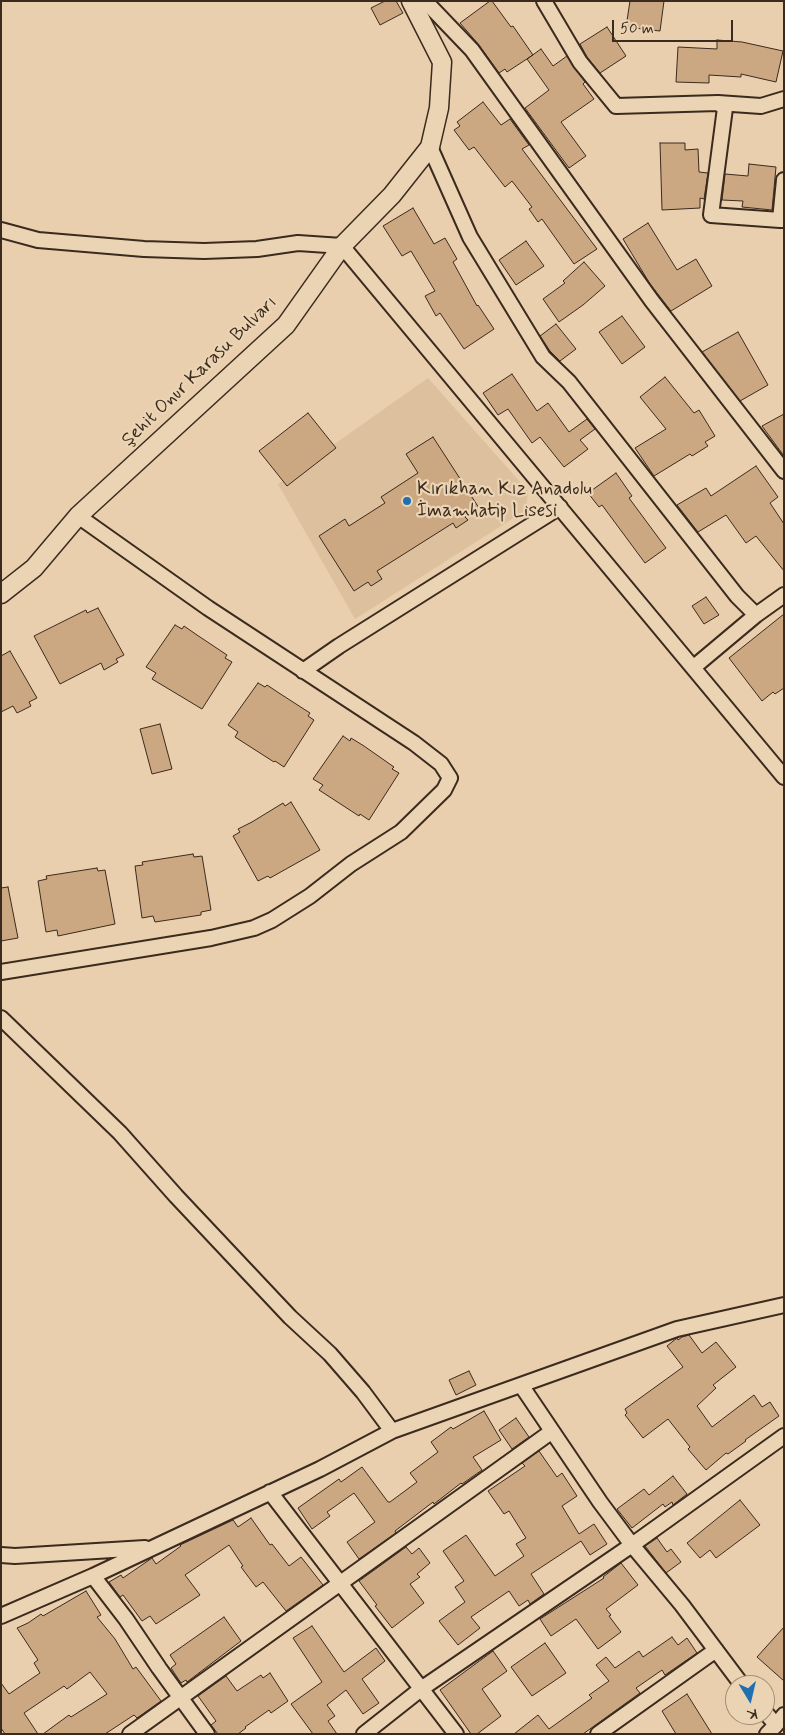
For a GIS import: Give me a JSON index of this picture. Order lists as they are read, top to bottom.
{
  "streets": {
    "street": ["Şehit Onur Karasu Bulvarı"]
  },
  "places": ["Kırıkhan Kız Anadolu İmamhatip Lisesi"],
  "scale_bar": "50 m",
  "north": "bottom"
}
